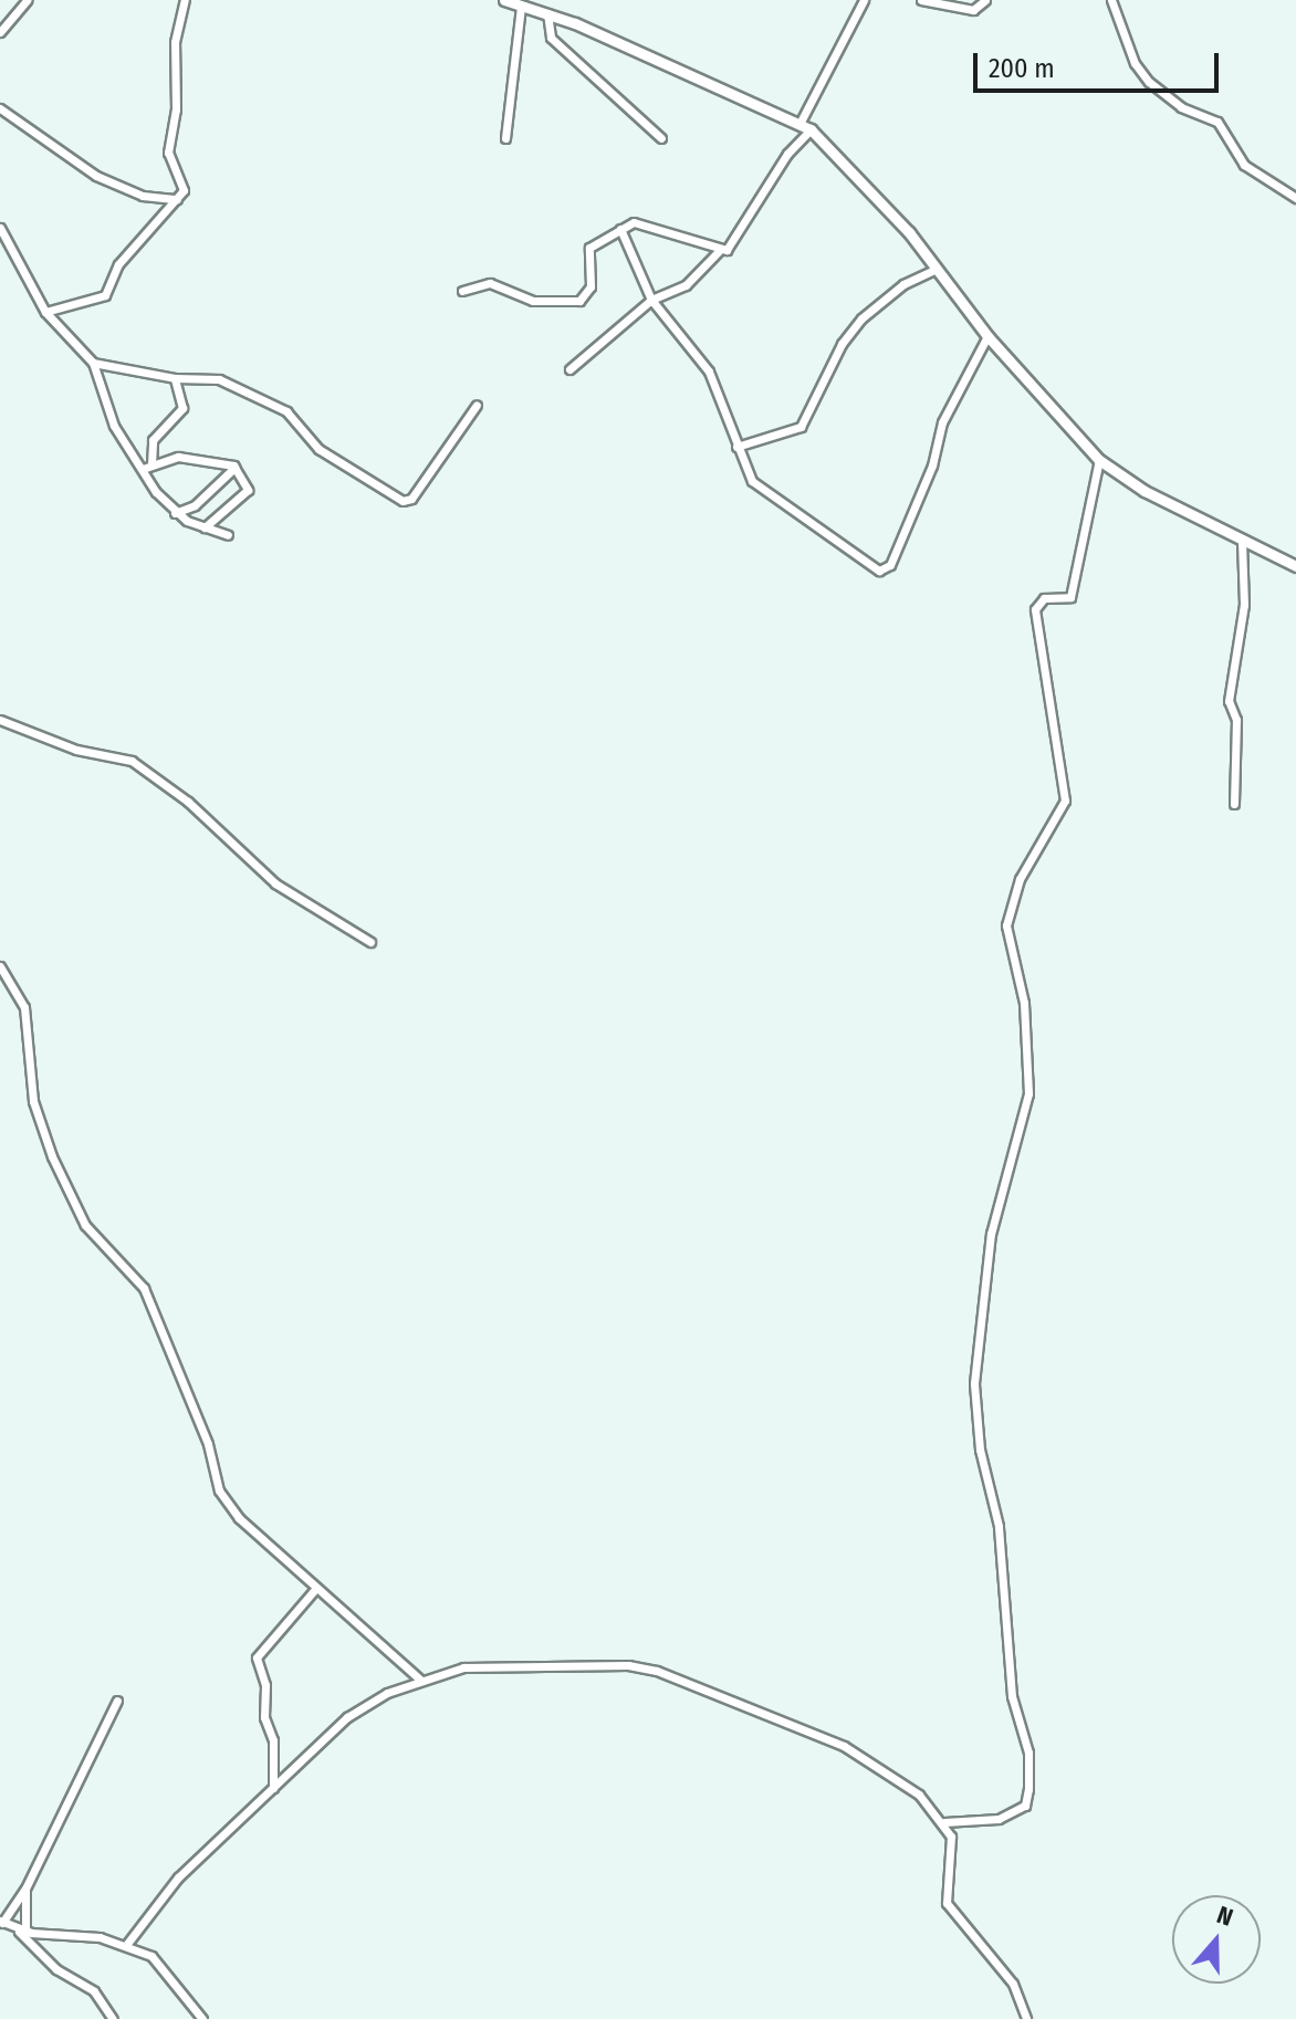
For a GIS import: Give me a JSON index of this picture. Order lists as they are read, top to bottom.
{
  "scale_bar": "200 m",
  "north": "top"
}
